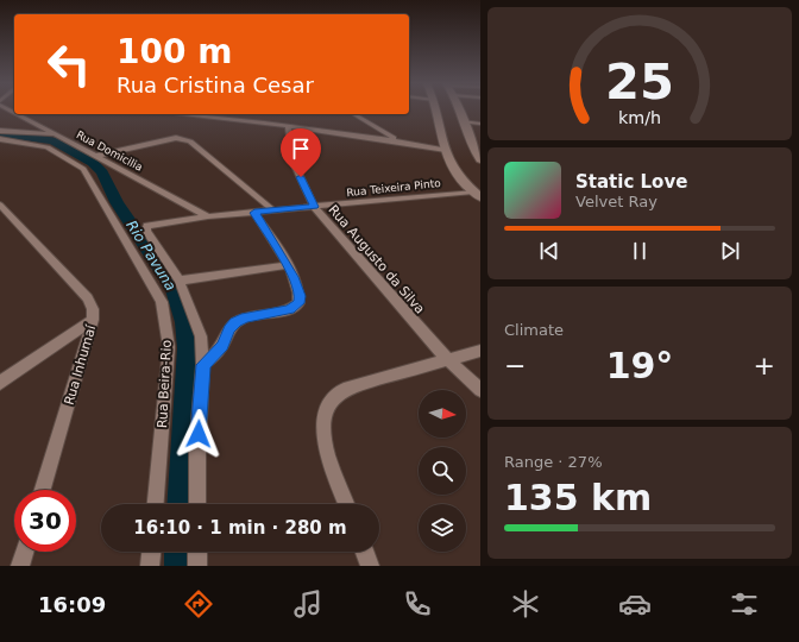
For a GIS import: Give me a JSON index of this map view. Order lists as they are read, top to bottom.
{
  "streets": {
    "street": [
      "Rua Domicilia",
      "Rua Teixeira Pinto",
      "Rua Augusto da Silva",
      "Rua Inhumaí",
      "Rua Beira-Rio"
    ]
  },
  "crossings": [
    ["Rua Domicilia", "Rua Teixeira Pinto"],
    ["Rua Teixeira Pinto", "Rua Augusto da Silva"]
  ],
  "water": ["Rio Pavuna"],
  "north": "right",
  "page": {
    "turn": ["100 m", "Rua Cristina Cesar"],
    "song": ["Static Love", "Velvet Ray"],
    "tile": [
      "Climate",
      ["Range · 27%", "135 km"]
    ],
    "heat": ["−", "19°", "+"],
    "limit": "30",
    "trip": "16:10 · 1 min · 280 m",
    "tabs": "16:09",
    "gauge": ["25", "km/h"]
  }
}
